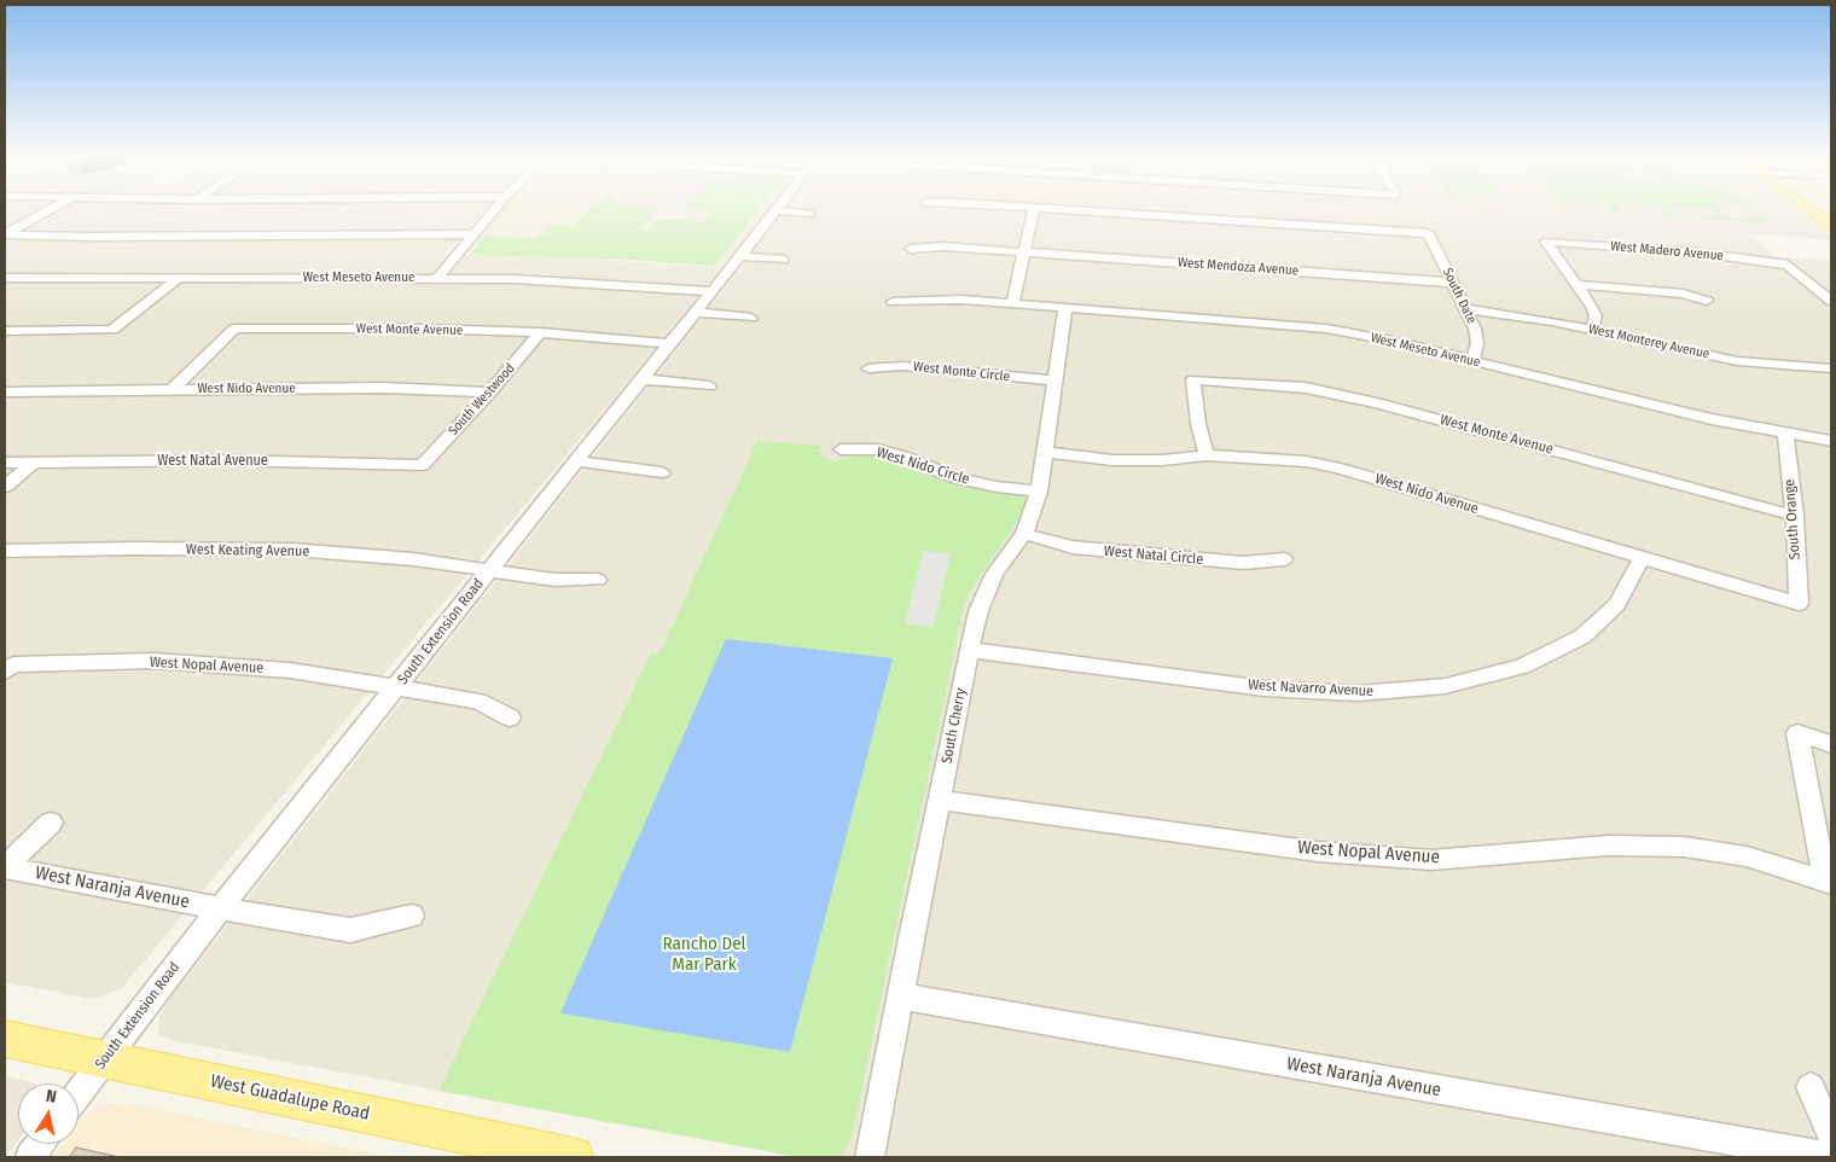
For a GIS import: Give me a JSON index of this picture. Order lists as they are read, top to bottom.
{
  "streets": {
    "main road": ["West Guadalupe Road"],
    "street": [
      "West Madero Avenue",
      "West Mendoza Avenue",
      "West Meseto Avenue",
      "South Date",
      "West Monte Avenue",
      "West Monterey Avenue",
      "West Monte Circle",
      "West Nido Avenue",
      "South Westwood",
      "West Natal Avenue",
      "West Nido Circle",
      "South Orange",
      "West Keating Avenue",
      "West Natal Circle",
      "South Extension Road",
      "West Nopal Avenue",
      "West Navarro Avenue",
      "South Cherry",
      "West Naranja Avenue"
    ]
  },
  "crossings": [
    ["West Mendoza Avenue", "South Date"],
    ["West Meseto Avenue", "South Date"],
    ["West Meseto Avenue", "South Orange"],
    ["West Meseto Avenue", "South Extension Road"],
    ["West Meseto Avenue", "South Cherry"],
    ["South Date", "West Monterey Avenue"],
    ["West Monte Avenue", "West Nido Avenue"],
    ["West Monte Avenue", "South Westwood"],
    ["West Monte Avenue", "South Orange"],
    ["West Monte Avenue", "South Extension Road"],
    ["West Monte Circle", "South Cherry"],
    ["West Nido Avenue", "South Westwood"],
    ["West Nido Avenue", "South Orange"],
    ["West Nido Avenue", "West Navarro Avenue"],
    ["West Nido Avenue", "South Cherry"],
    ["South Westwood", "West Natal Avenue"],
    ["West Nido Circle", "South Cherry"],
    ["West Keating Avenue", "South Extension Road"],
    ["West Natal Circle", "South Cherry"],
    ["South Extension Road", "West Nopal Avenue"],
    ["South Extension Road", "West Naranja Avenue"],
    ["South Extension Road", "West Guadalupe Road"],
    ["West Nopal Avenue", "South Cherry"],
    ["West Navarro Avenue", "South Cherry"],
    ["South Cherry", "West Naranja Avenue"]
  ],
  "parks": ["Rancho Del Mar Park"],
  "north": "top"
}
